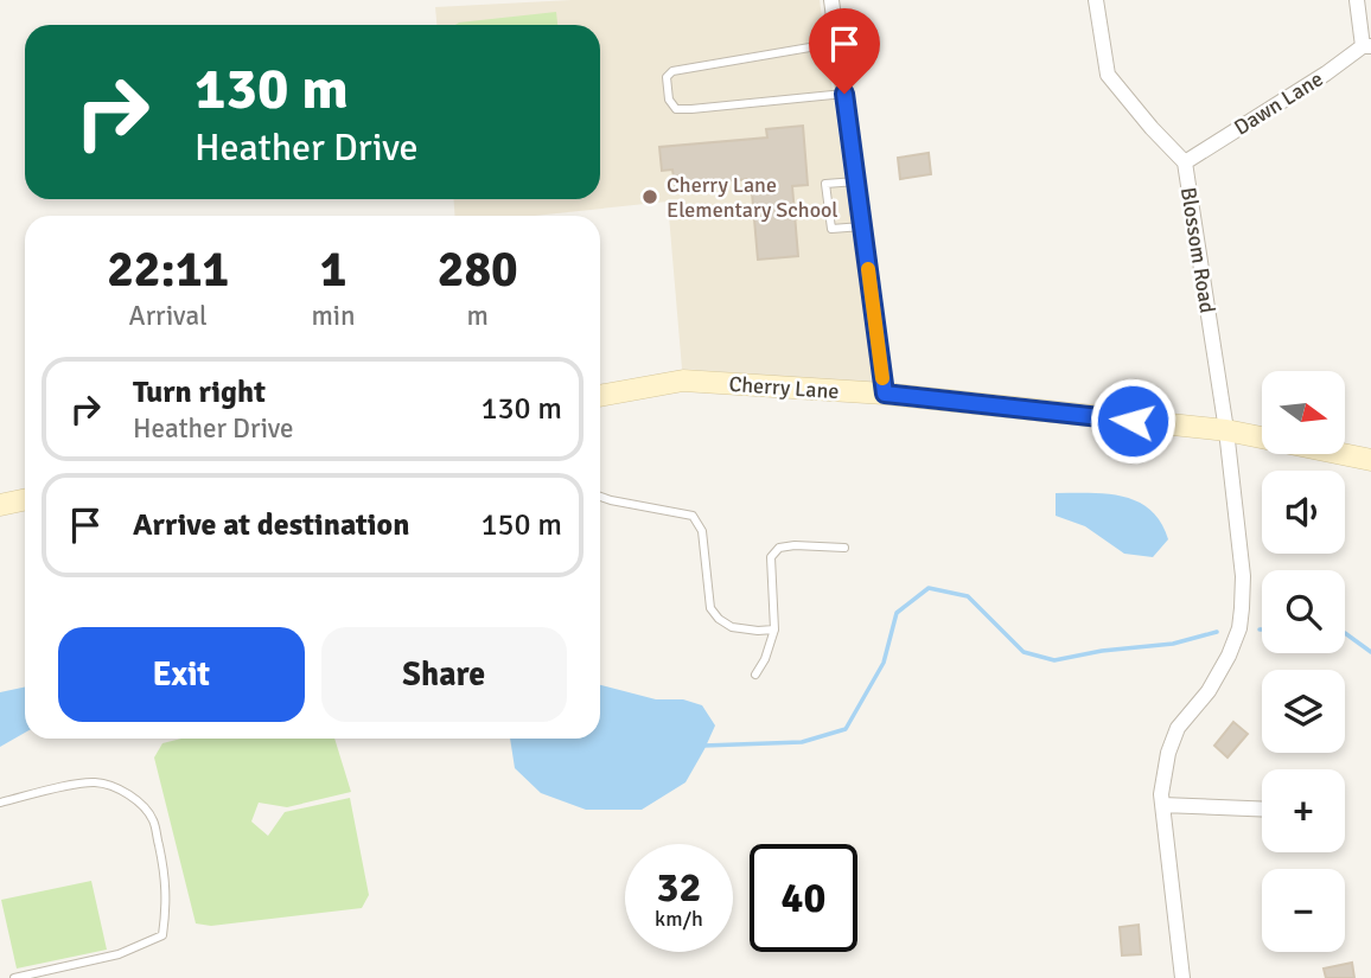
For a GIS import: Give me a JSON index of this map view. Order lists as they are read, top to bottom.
{
  "streets": {
    "street": ["Dawn Lane", "Blossom Road", "Cherry Lane"]
  },
  "crossings": [
    ["Dawn Lane", "Blossom Road"],
    ["Blossom Road", "Cherry Lane"]
  ],
  "places": ["Cherry Lane Elementary School"],
  "north": "right",
  "page": {
    "turn": ["130 m", "Heather Drive"],
    "eta": [
      "22:11",
      "Arrival",
      "1",
      "min",
      "280",
      "m"
    ],
    "list": [
      {
        "name": "Turn right",
        "note": "Heather Drive",
        "value": "130 m"
      },
      {
        "name": "Arrive at destination",
        "value": "150 m"
      }
    ],
    "map_buttons": ["+", "−"],
    "buttons": ["Exit", "Share"],
    "speed": "32 km/h",
    "limit": "40"
  }
}
